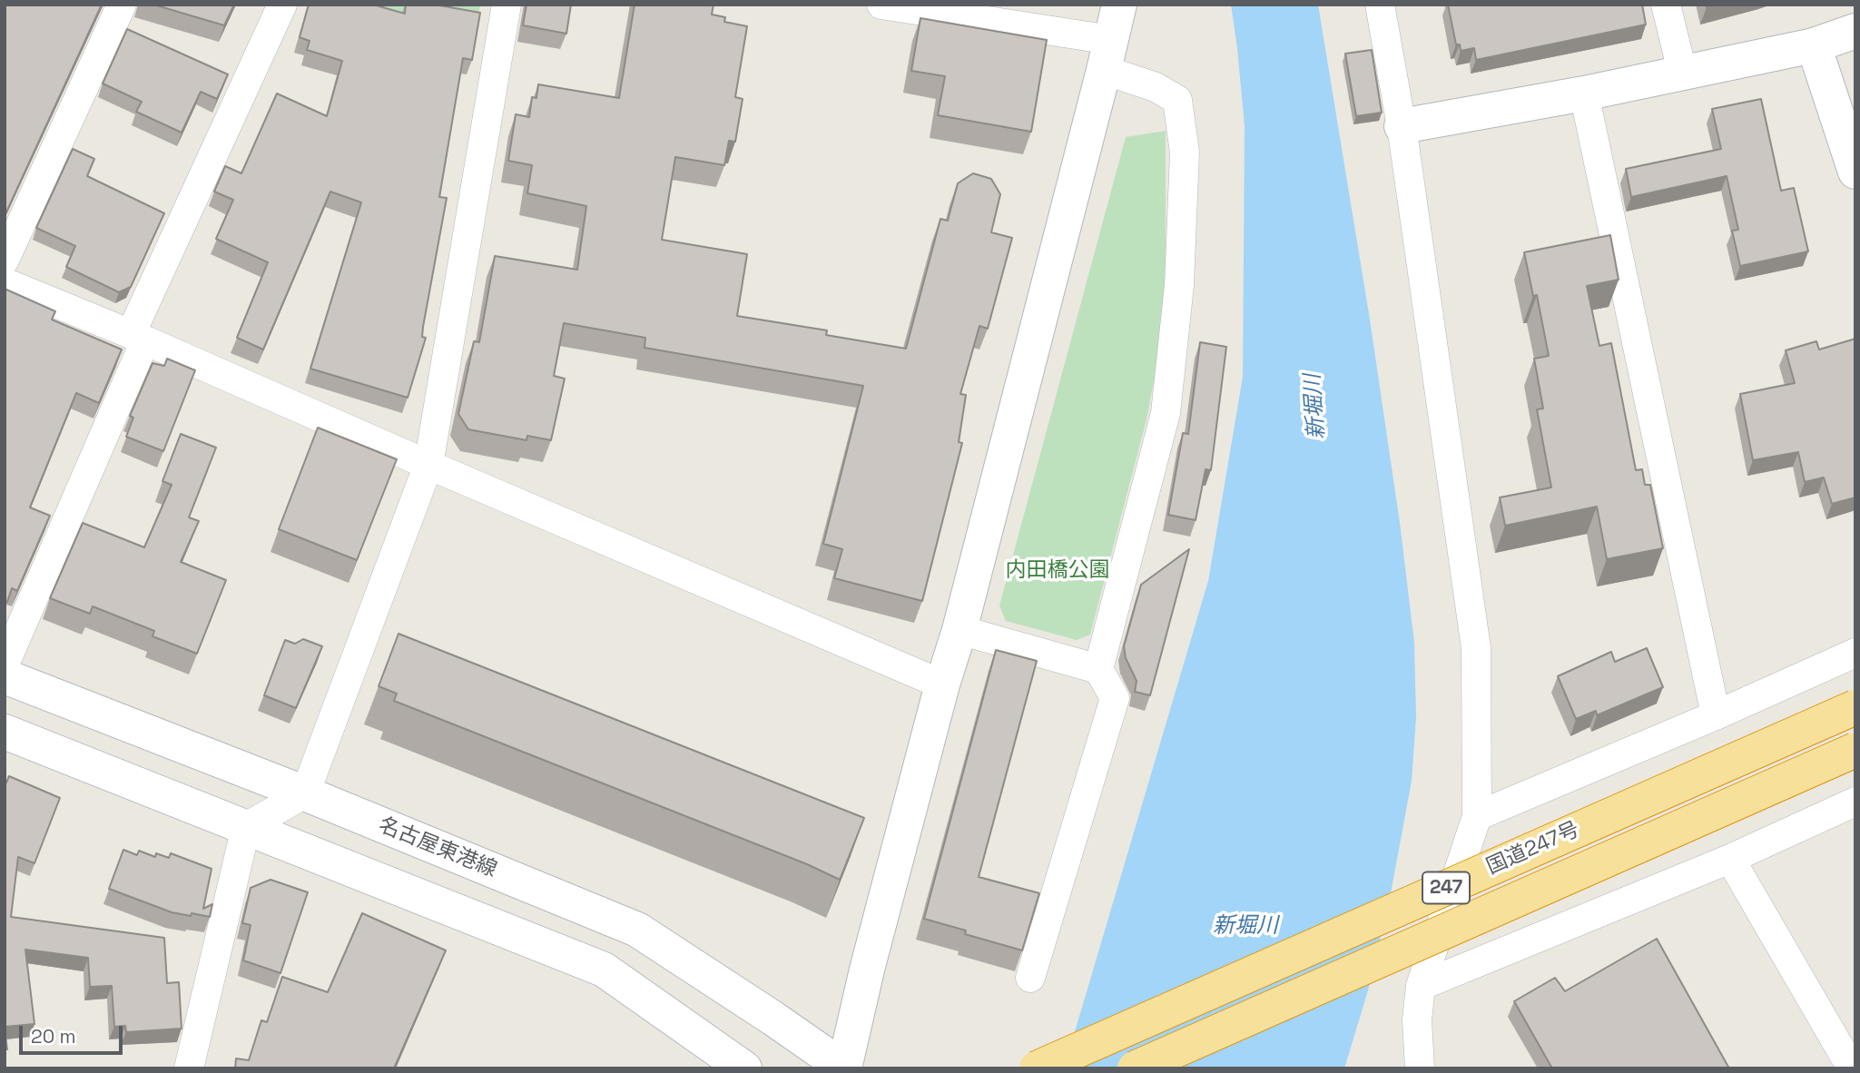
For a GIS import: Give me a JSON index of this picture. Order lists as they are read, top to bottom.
{
  "streets": {
    "highway": ["国道247号", "247"],
    "main road": ["名古屋東港線"]
  },
  "water": ["新堀川"],
  "parks": ["内田橋公園"],
  "scale_bar": "20 m"
}
